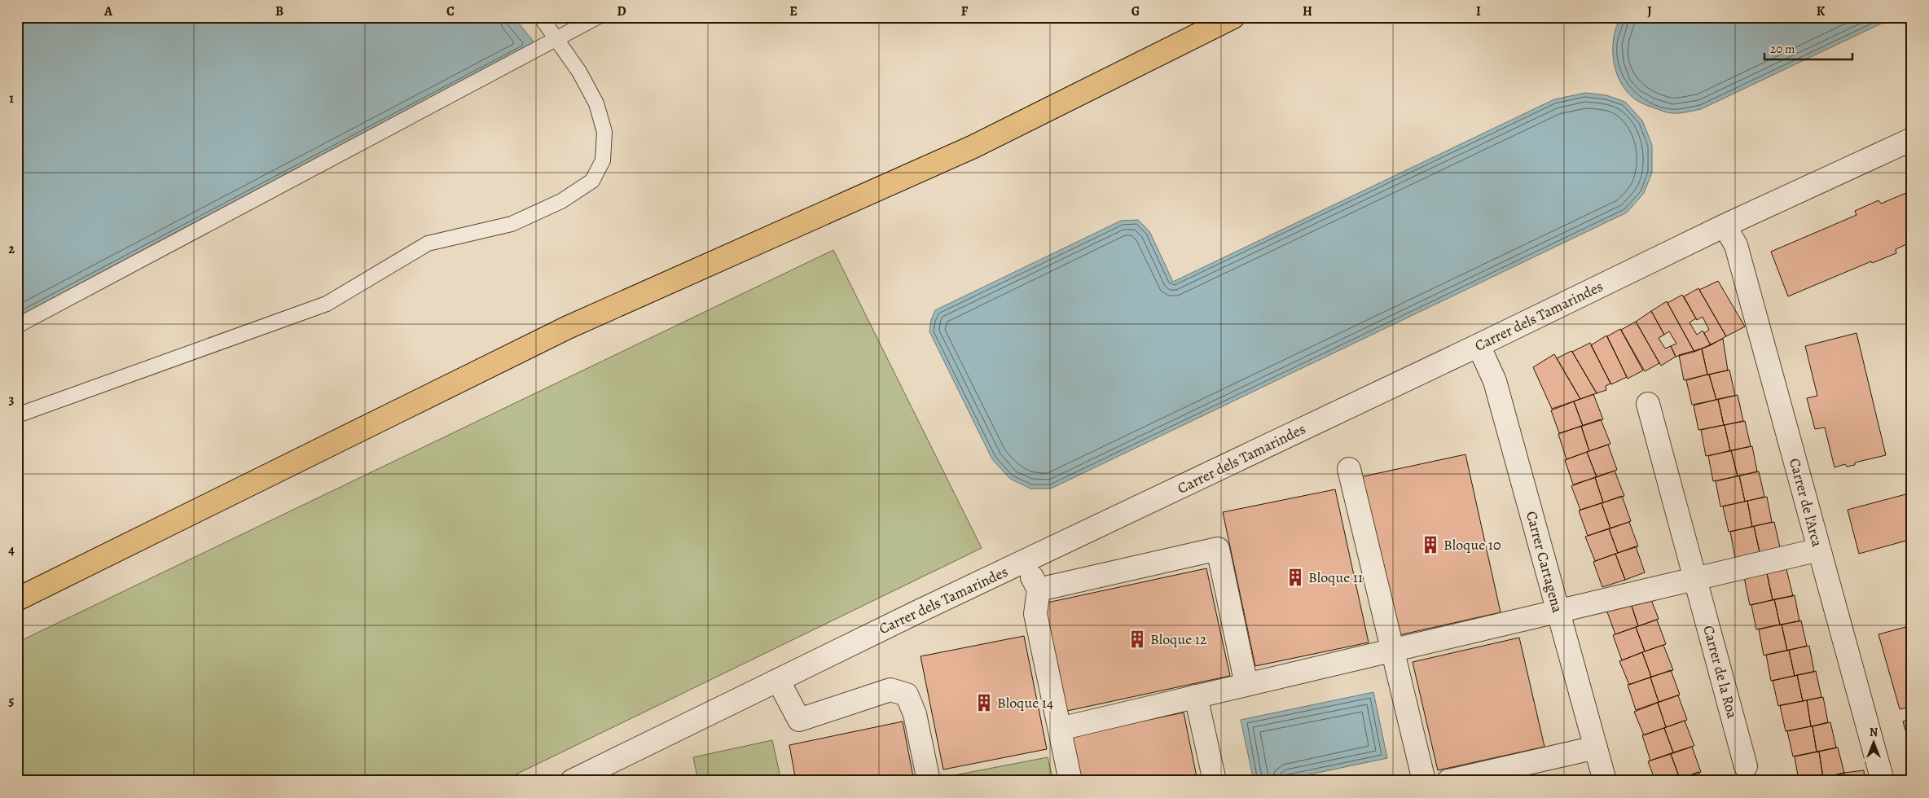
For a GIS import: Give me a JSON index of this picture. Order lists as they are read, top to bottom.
{
  "streets": {
    "street": [
      "Carrer dels Tamarindes",
      "Carrer de l'Arca",
      "Carrer Cartagena",
      "Carrer de la Roa"
    ]
  },
  "crossings": [
    ["Carrer dels Tamarindes", "Carrer de l'Arca"],
    ["Carrer dels Tamarindes", "Carrer Cartagena"]
  ],
  "places": {
    "building": [
      "Bloque 10",
      "Bloque 11",
      "Bloque 12",
      "Bloque 14"
    ]
  },
  "scale_bar": "20 m",
  "north": "top",
  "grid": {
    "columns": [
      "A",
      "B",
      "C",
      "D",
      "E",
      "F",
      "G",
      "H",
      "I",
      "J",
      "K"
    ],
    "rows": [
      "1",
      "2",
      "3",
      "4",
      "5"
    ]
  }
}
